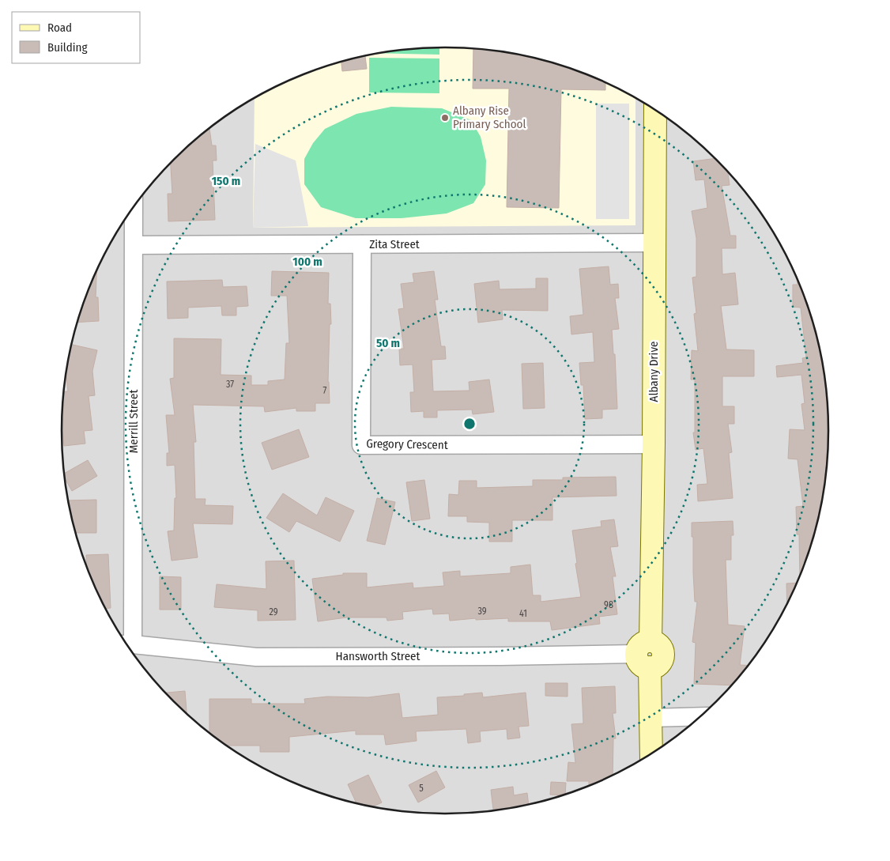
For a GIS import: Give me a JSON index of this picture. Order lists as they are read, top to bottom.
{
  "streets": {
    "street": [
      "Zita Street",
      "Albany Drive",
      "Merrill Street",
      "Gregory Crescent",
      "Hansworth Street"
    ]
  },
  "crossings": [
    ["Zita Street", "Albany Drive"],
    ["Zita Street", "Merrill Street"],
    ["Zita Street", "Gregory Crescent"],
    ["Albany Drive", "Gregory Crescent"],
    ["Albany Drive", "Hansworth Street"]
  ],
  "places": ["Albany Rise Primary School"],
  "house_numbers": [
    "37",
    "7",
    "98",
    "39",
    "29",
    "41",
    "5"
  ],
  "legend": ["Road", "Building"],
  "rings": ["150 m", "100 m", "50 m"]
}
